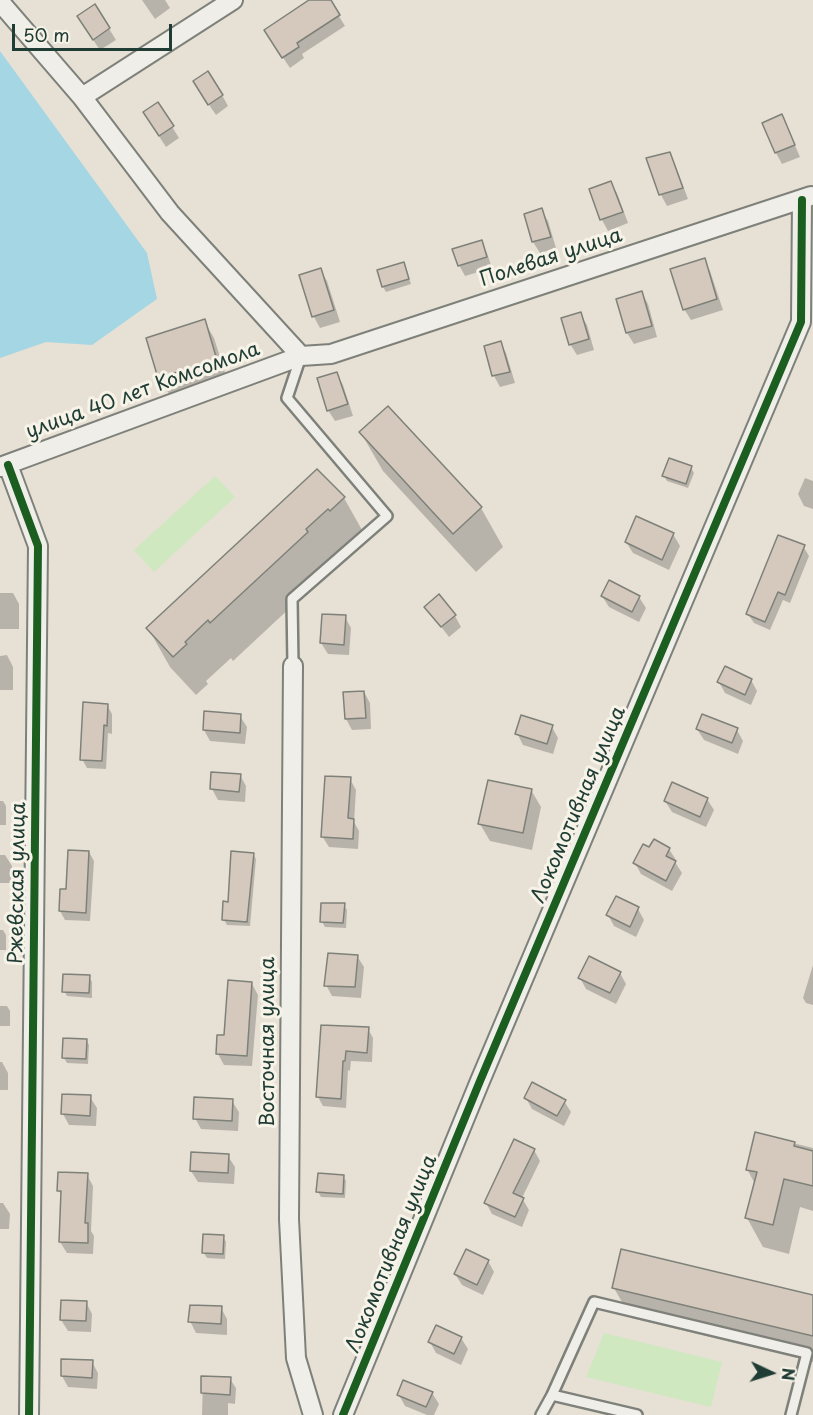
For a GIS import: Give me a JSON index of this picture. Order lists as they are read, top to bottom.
{
  "streets": {
    "street": [
      "Полевая улица",
      "улица 40 лет Комсомола",
      "Локомотивная улица",
      "Ржевская улица",
      "Восточная улица"
    ]
  },
  "crossings": [
    ["Полевая улица", "улица 40 лет Комсомола"],
    ["Полевая улица", "Локомотивная улица"],
    ["улица 40 лет Комсомола", "Ржевская улица"]
  ],
  "scale_bar": "50 m",
  "north": "right"
}
